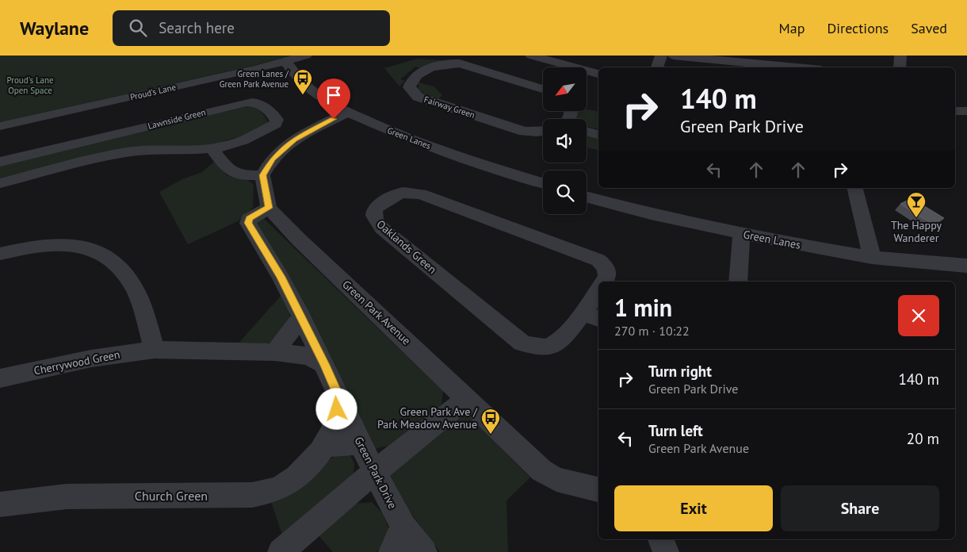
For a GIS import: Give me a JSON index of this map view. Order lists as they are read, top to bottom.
{
  "streets": {
    "street": [
      "Proud's Lane",
      "Fairway Green",
      "Lawnside Green",
      "Green Lanes",
      "Oaklands Green",
      "Green Park Avenue",
      "Cherrywood Green",
      "Green Park Drive",
      "Church Green"
    ]
  },
  "crossings": [
    ["Proud's Lane", "Green Lanes"],
    ["Green Park Avenue", "Green Park Drive"],
    ["Cherrywood Green", "Green Park Drive"],
    ["Green Park Drive", "Church Green"]
  ],
  "parks": ["Proud's Lane Open Space"],
  "places": {
    "bus stop": ["Green Lanes / Green Park Avenue", "Green Park Ave / Park Meadow Avenue"],
    "bar": ["The Happy Wanderer"]
  },
  "north": "bottom left",
  "page": {
    "header": "Waylane",
    "search": "Search here",
    "nav": ["Map", "Directions", "Saved"],
    "turn": ["140 m", "Green Park Drive"],
    "heading": ["1 min", "270 m · 10:22"],
    "list": [
      {
        "name": "Turn right",
        "note": "Green Park Drive",
        "value": "140 m"
      },
      {
        "name": "Turn left",
        "note": "Green Park Avenue",
        "value": "20 m"
      }
    ],
    "buttons": ["Exit", "Share"]
  }
}
